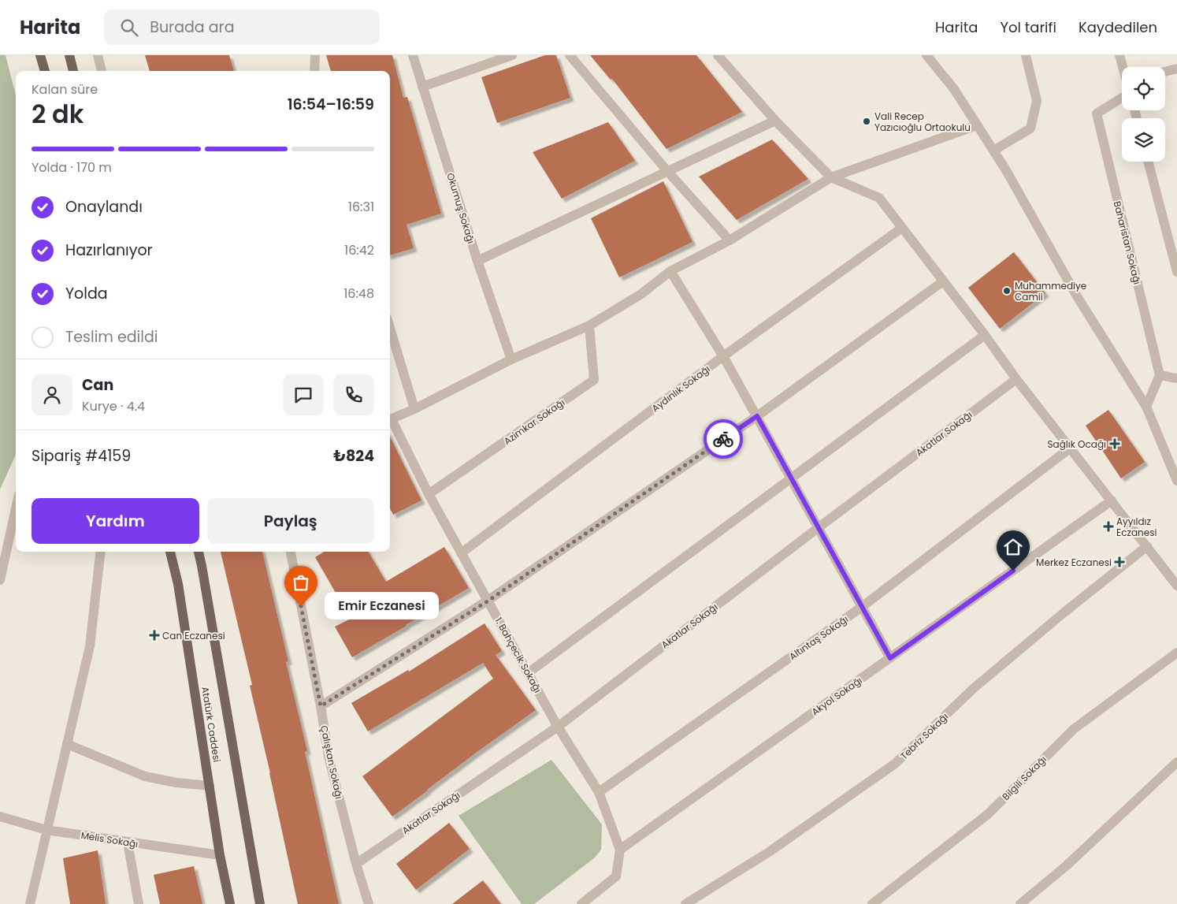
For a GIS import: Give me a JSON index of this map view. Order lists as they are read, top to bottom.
{
  "streets": {
    "main road": ["Atatürk Caddesi"],
    "street": [
      "Okumuş Sokağı",
      "Baharistan Sokağı",
      "Aydınlık Sokağı",
      "Azimkar Sokağı",
      "Akatlar Sokağı",
      "Altıntaş Sokağı",
      "1. Bahçecik Sokağı",
      "Akyol Sokağı",
      "Tebriz Sokağı",
      "Çalışkan Sokağı",
      "Bilgili Sokağı",
      "Melis Sokağı"
    ]
  },
  "crossings": [
    ["Aydınlık Sokağı", "1. Bahçecik Sokağı"],
    ["Azimkar Sokağı", "1. Bahçecik Sokağı"],
    ["Akatlar Sokağı", "1. Bahçecik Sokağı"],
    ["Akatlar Sokağı", "Çalışkan Sokağı"],
    ["Altıntaş Sokağı", "1. Bahçecik Sokağı"],
    ["1. Bahçecik Sokağı", "Akyol Sokağı"],
    ["Atatürk Caddesi", "Melis Sokağı"]
  ],
  "places": {
    "other": ["Vali Recep Yazıcıoğlu Ortaokulu", "Muhammediye Camii", "Emir Eczanesi"],
    "health": [
      "Sağlık Ocağı",
      "Ayyıldız Eczanesi",
      "Merkez Eczanesi",
      "Can Eczanesi"
    ]
  },
  "page": {
    "header": "Harita",
    "search": "Burada ara",
    "nav": ["Harita", "Yol tarifi", "Kaydedilen"],
    "heading": ["2 dk", "Kalan süre", "16:54–16:59"],
    "panel": [
      "Can",
      "Kurye · 4.4",
      "Sipariş #4159",
      "₺824"
    ],
    "bar": "Yolda · 170 m",
    "list": [
      ["Onaylandı", "16:31"],
      ["Hazırlanıyor", "16:42"],
      ["Yolda", "16:48"],
      "Teslim edildi"
    ],
    "buttons": ["Yardım", "Paylaş"],
    "bubble": "Emir Eczanesi"
  }
}
